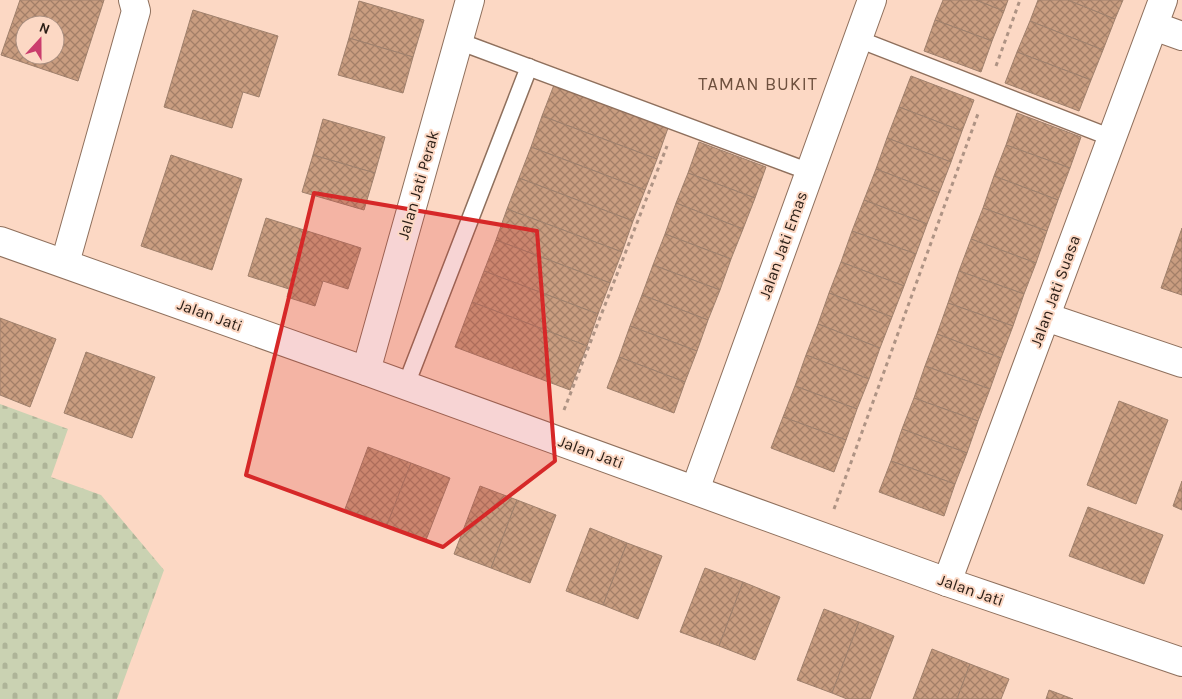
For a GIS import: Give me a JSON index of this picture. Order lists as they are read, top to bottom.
{
  "streets": {
    "street": [
      "Jalan Jati Perak",
      "Jalan Jati Emas",
      "Jalan Jati Suasa",
      "Jalan Jati"
    ]
  },
  "crossings": [
    ["Jalan Jati Perak", "Jalan Jati"],
    ["Jalan Jati Emas", "Jalan Jati"],
    ["Jalan Jati Suasa", "Jalan Jati"]
  ],
  "districts": ["TAMAN BUKIT"],
  "north": "top"
}
